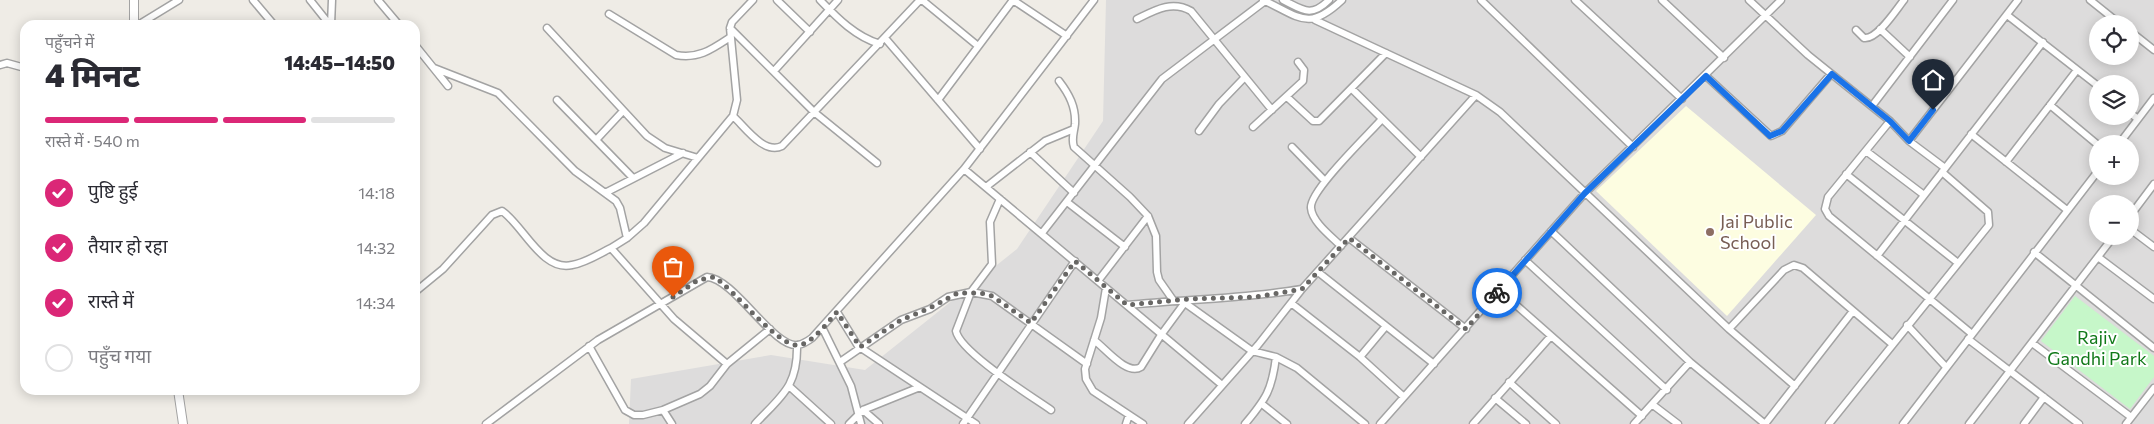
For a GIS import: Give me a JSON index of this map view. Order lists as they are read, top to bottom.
{
  "parks": ["Rajiv Gandhi Park"],
  "places": ["Jai Public School"],
  "page": {
    "map_buttons": ["+", "−"],
    "heading": ["4 मिनट", "पहुँचने में", "14:45–14:50"],
    "bar": "रास्ते में · 540 m",
    "list": [
      ["पुष्टि हुई", "14:18"],
      ["तैयार हो रहा", "14:32"],
      ["रास्ते में", "14:34"],
      "पहुँच गया"
    ]
  }
}
